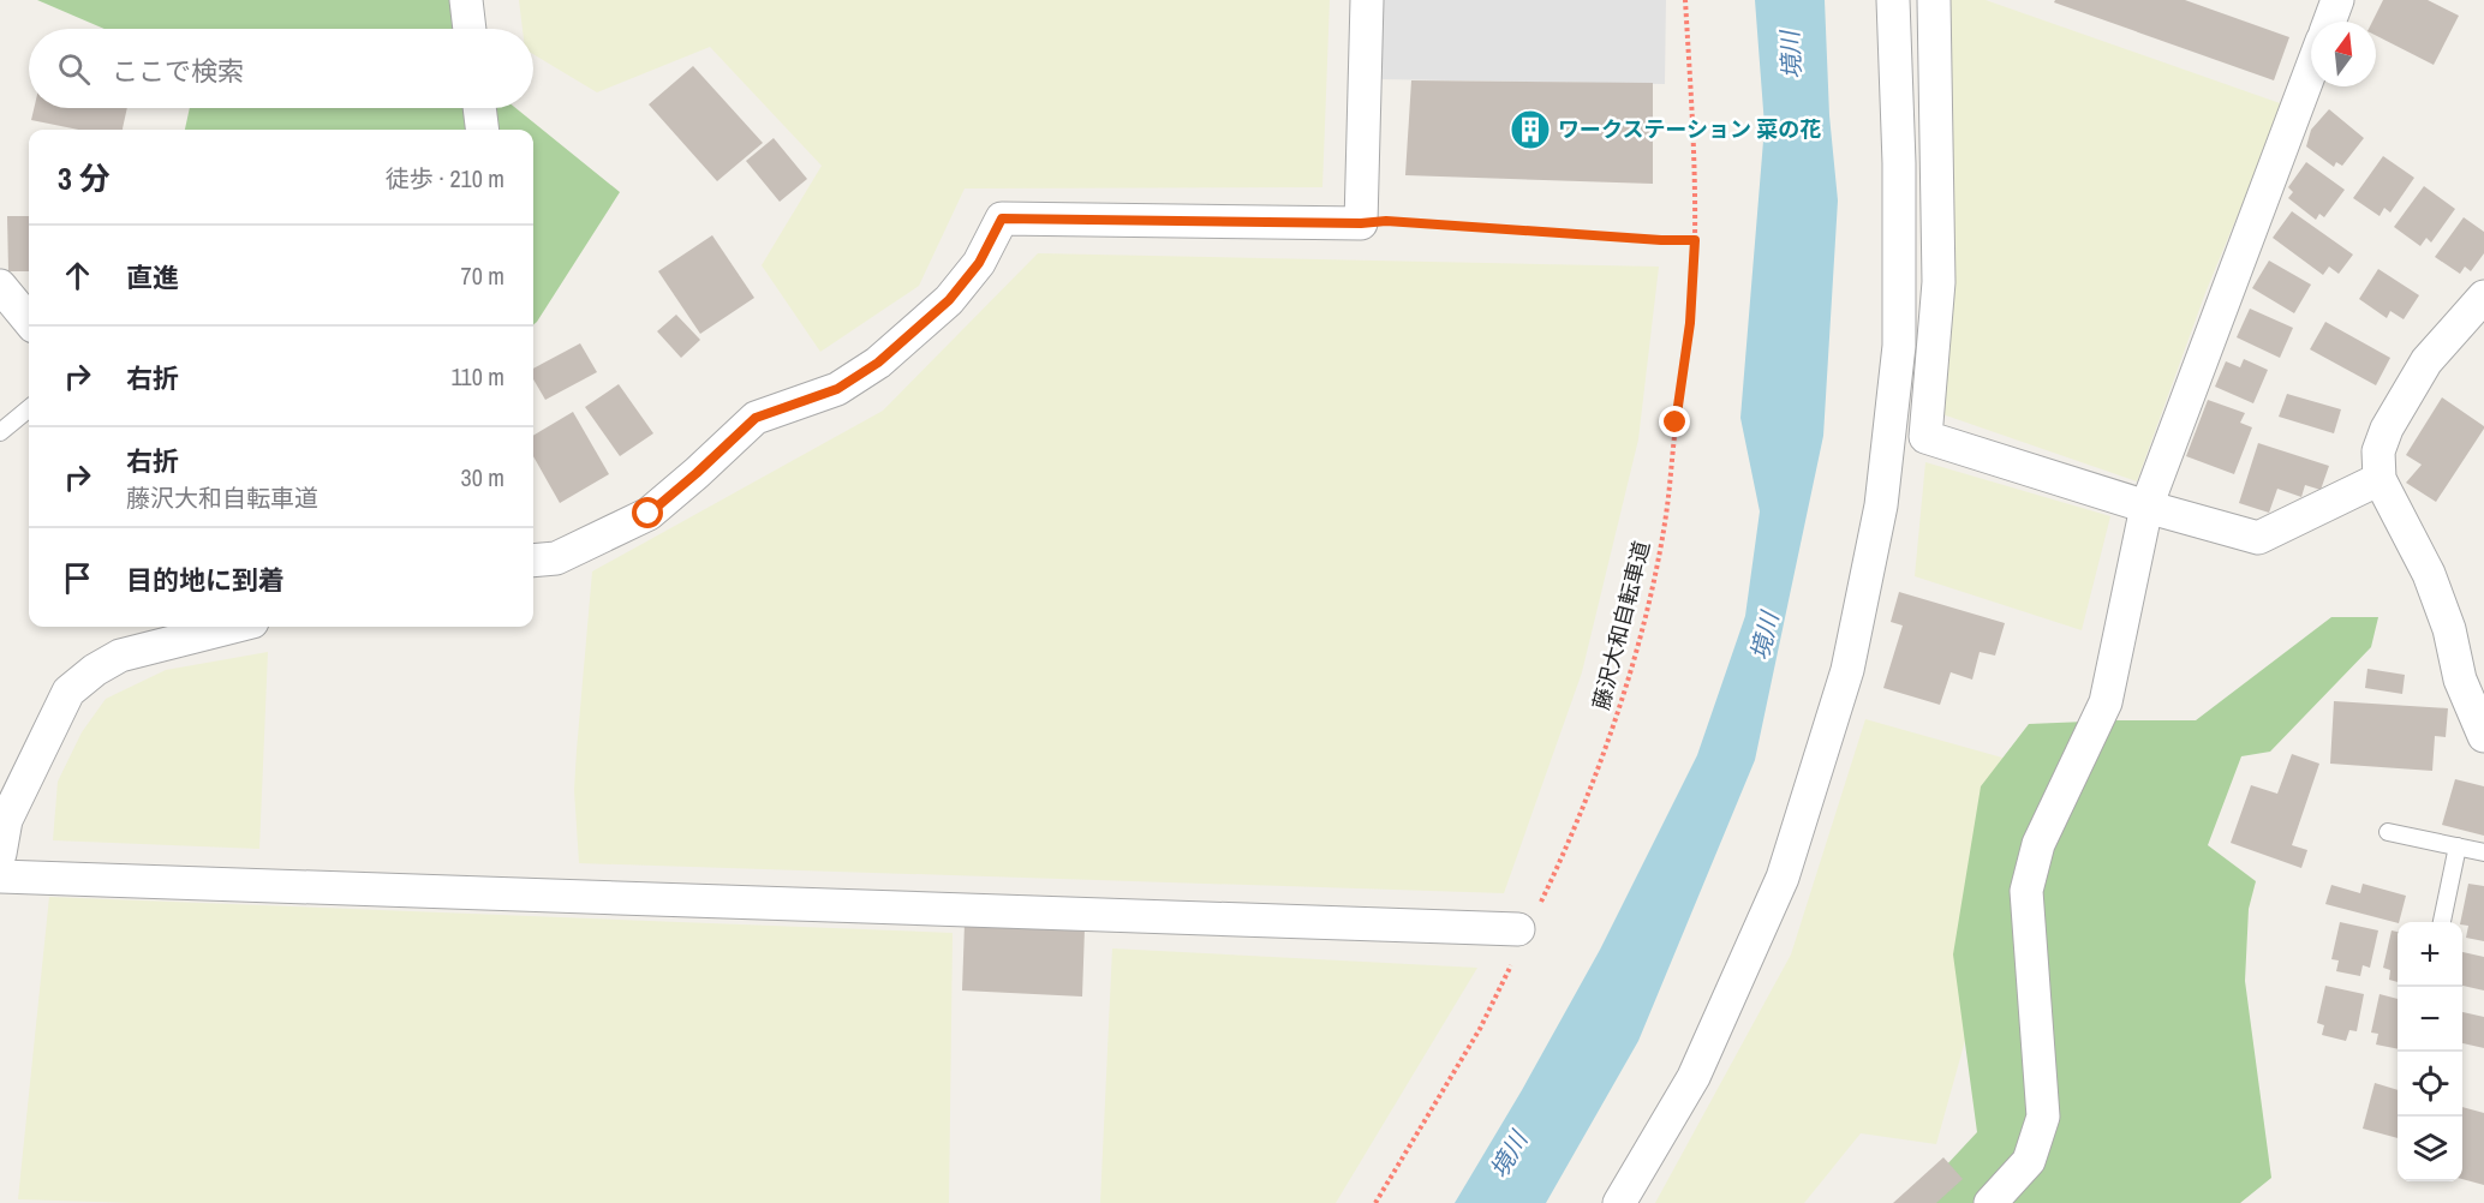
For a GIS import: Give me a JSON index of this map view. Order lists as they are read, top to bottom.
{
  "streets": {
    "path": ["藤沢大和自転車道"]
  },
  "water": ["境川"],
  "places": {
    "building": ["ワークステーション 菜の花"]
  },
  "north": "top",
  "page": {
    "search": "ここで検索",
    "heading": ["3 分", "徒歩 · 210 m"],
    "list": [
      ["直進", "70 m"],
      ["右折", "110 m"],
      ["右折", "藤沢大和自転車道", "30 m"],
      "目的地に到着"
    ],
    "map_buttons": ["+", "−"]
  }
}
